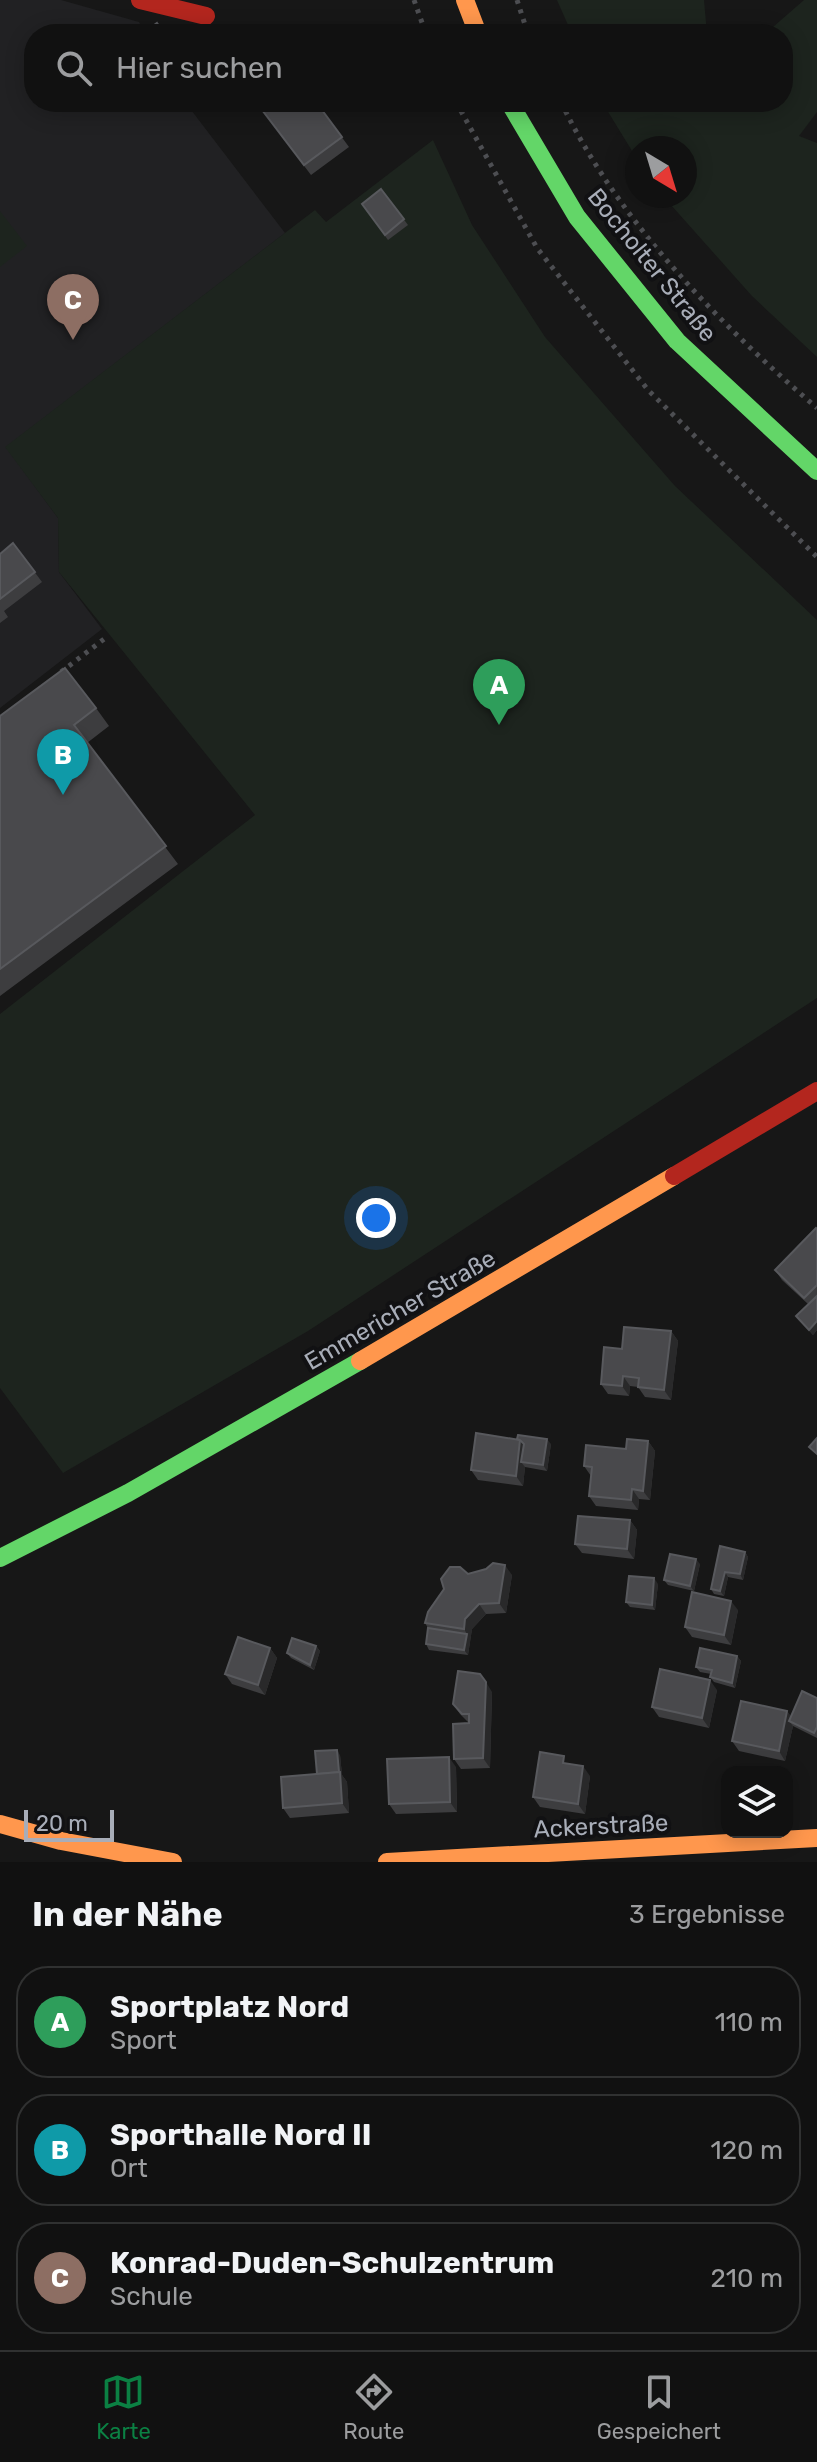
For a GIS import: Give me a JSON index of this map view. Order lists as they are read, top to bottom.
{
  "streets": {
    "main road": ["Bocholter Straße", "Emmericher Straße", "Ackerstraße"]
  },
  "scale_bar": "20 m",
  "north": "bottom right",
  "page": {
    "search": "Hier suchen",
    "pins": ["C", "A", "B"],
    "scale": "20 m",
    "heading": ["In der Nähe", "3 Ergebnisse"],
    "list": [
      {
        "mark": "A",
        "name": "Sportplatz Nord",
        "note": "Sport",
        "value": "110 m"
      },
      {
        "mark": "B",
        "name": "Sporthalle Nord II",
        "note": "Ort",
        "value": "120 m"
      },
      {
        "mark": "C",
        "name": "Konrad-Duden-Schulzentrum",
        "note": "Schule",
        "value": "210 m"
      }
    ],
    "nav": ["Karte", "Route", "Gespeichert"]
  }
}
